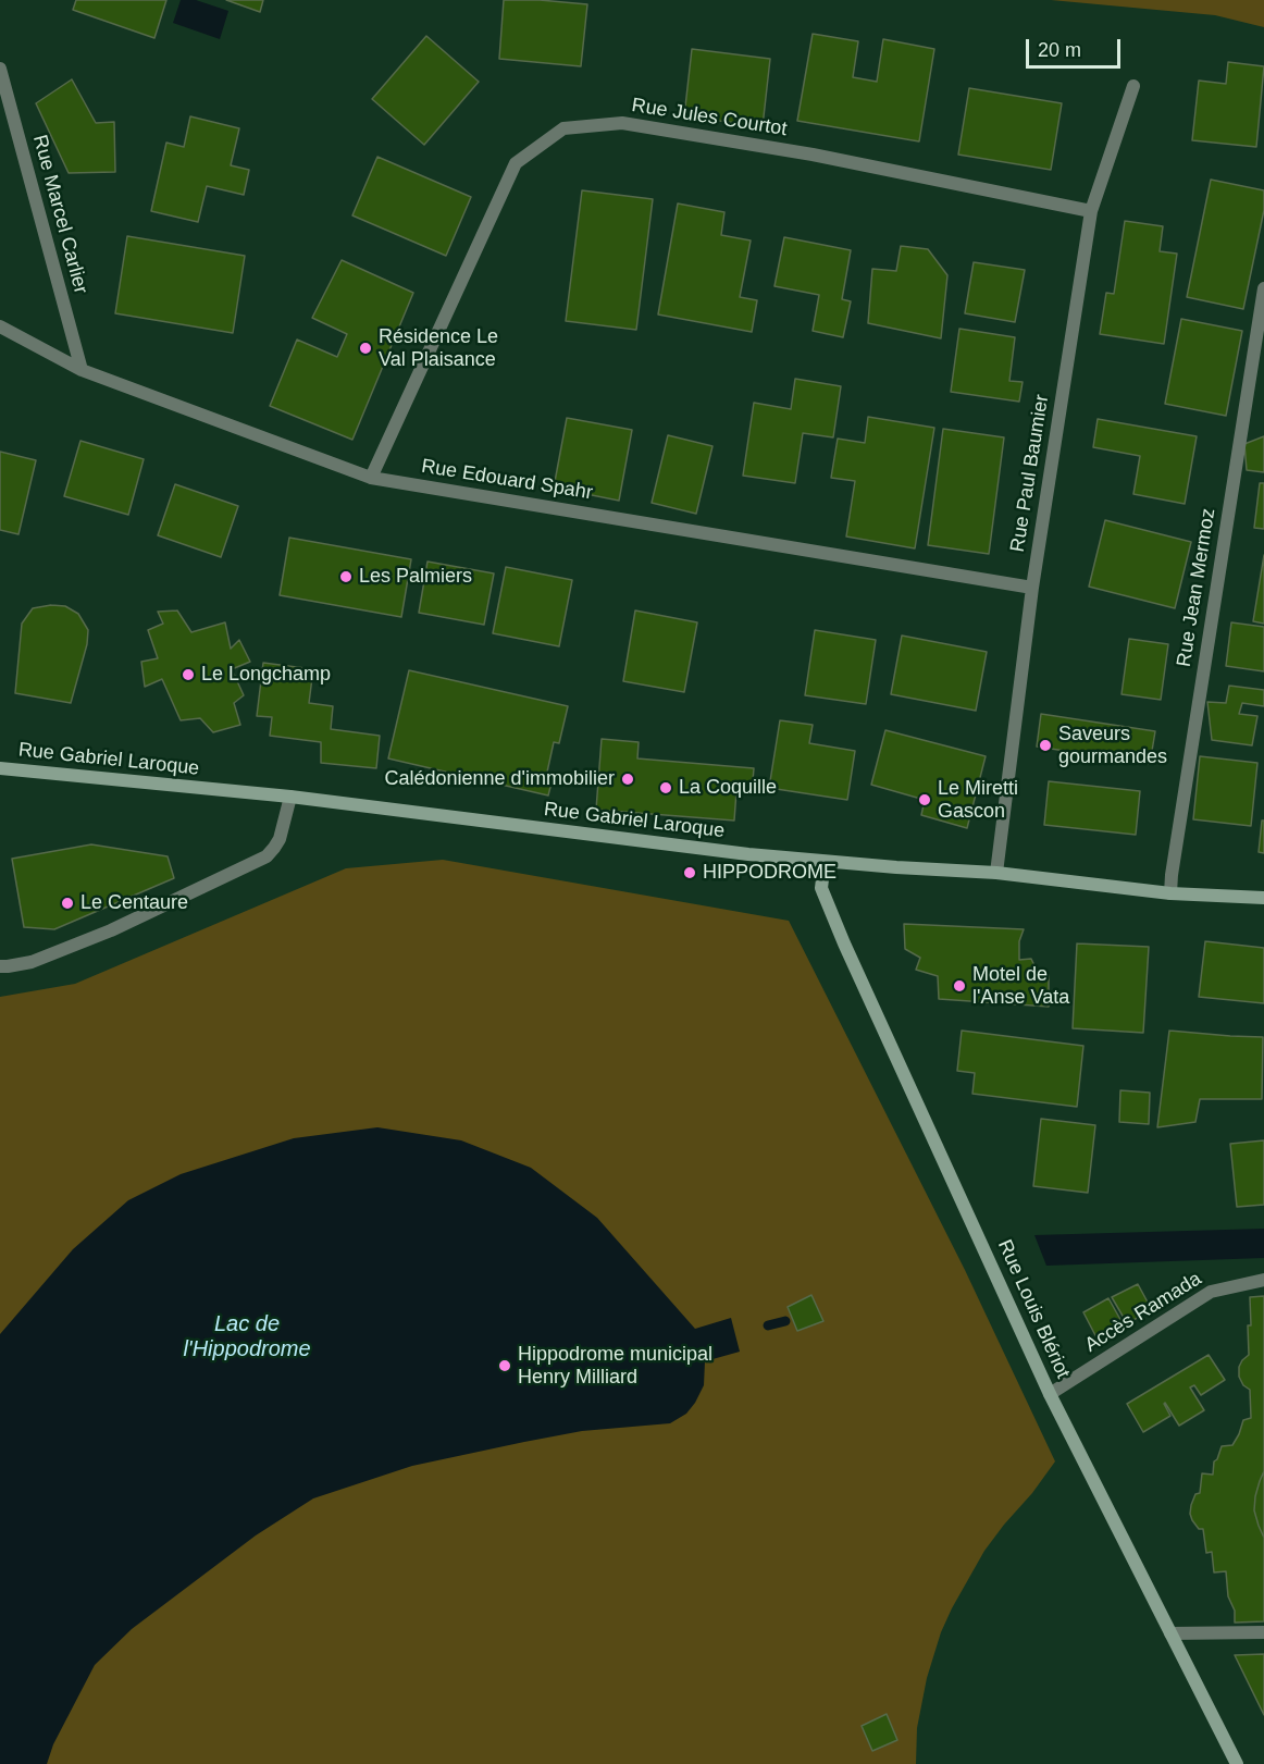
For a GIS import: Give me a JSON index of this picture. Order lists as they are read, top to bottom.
{
  "streets": {
    "street": [
      "Rue Jules Courtot",
      "Rue Marcel Carlier",
      "Rue Paul Baumier",
      "Rue Edouard Spahr",
      "Rue Jean Mermoz",
      "Rue Gabriel Laroque",
      "Rue Louis Blériot",
      "Accès Ramada"
    ]
  },
  "crossings": [
    ["Rue Jules Courtot", "Rue Paul Baumier"],
    ["Rue Jules Courtot", "Rue Edouard Spahr"],
    ["Rue Marcel Carlier", "Rue Edouard Spahr"],
    ["Rue Paul Baumier", "Rue Edouard Spahr"],
    ["Rue Paul Baumier", "Rue Gabriel Laroque"],
    ["Rue Jean Mermoz", "Rue Gabriel Laroque"],
    ["Rue Gabriel Laroque", "Rue Louis Blériot"],
    ["Rue Louis Blériot", "Accès Ramada"]
  ],
  "water": ["Lac de l'Hippodrome"],
  "places": [
    "Résidence Le Val Plaisance",
    "Les Palmiers",
    "Le Longchamp",
    "Saveurs gourmandes",
    "Calédonienne d'immobilier",
    "La Coquille",
    "Le Miretti Gascon",
    "HIPPODROME",
    "Le Centaure",
    "Motel de l'Anse Vata",
    "Hippodrome municipal Henry Milliard"
  ],
  "scale_bar": "20 m"
}
